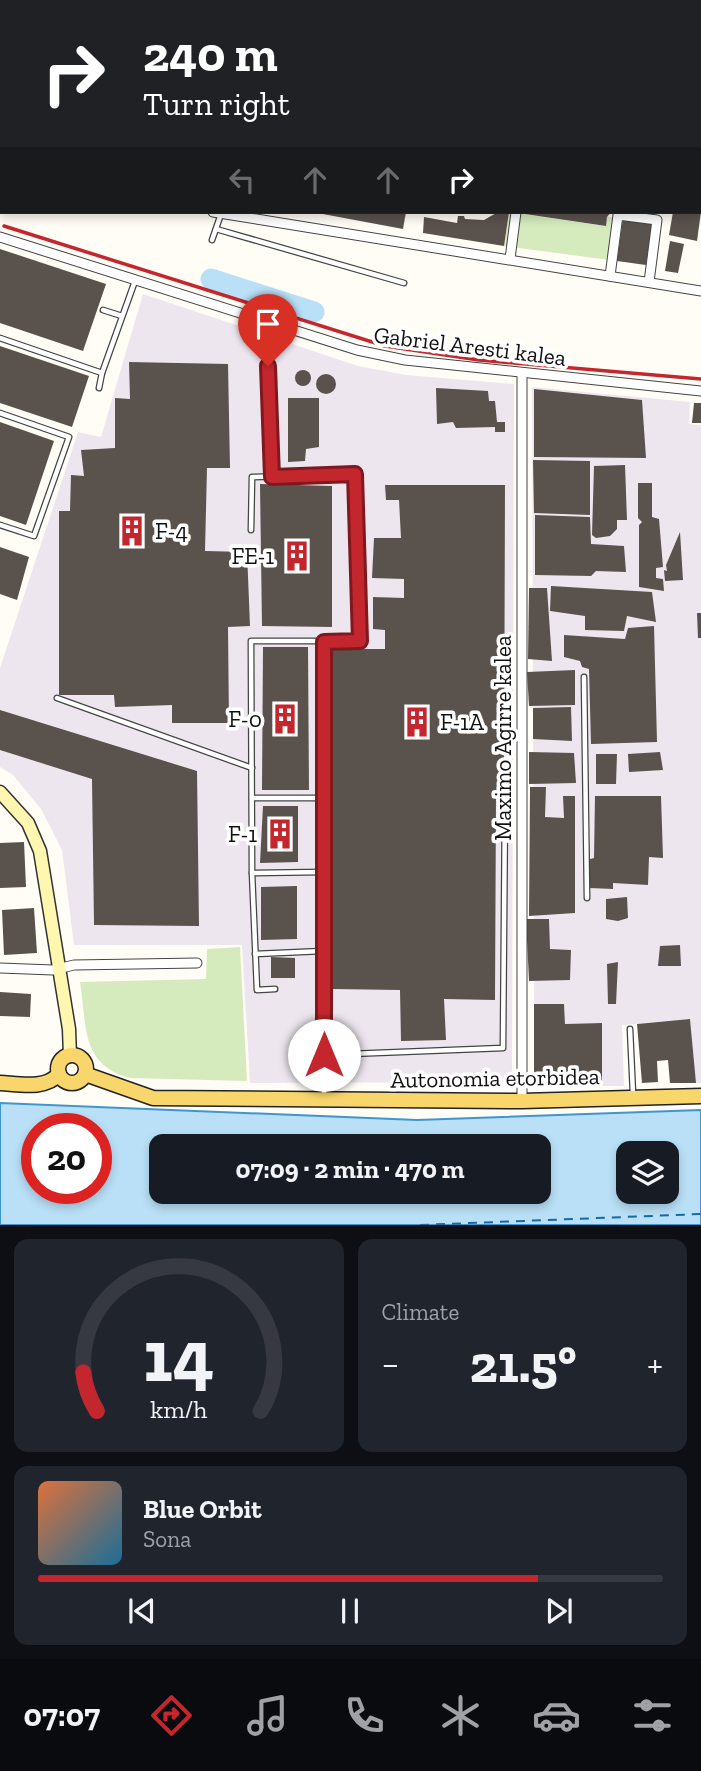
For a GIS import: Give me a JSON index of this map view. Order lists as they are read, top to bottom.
{
  "streets": {
    "main road": ["Autonomia etorbidea"],
    "street": ["Gabriel Aresti kalea", "Maximo Agirre kalea"]
  },
  "crossings": [
    ["Gabriel Aresti kalea", "Maximo Agirre kalea"],
    ["Maximo Agirre kalea", "Autonomia etorbidea"]
  ],
  "places": {
    "building": [
      "F-4",
      "FE-1",
      "F-0",
      "F-1A",
      "F-1"
    ]
  },
  "page": {
    "turn": ["240 m", "Turn right"],
    "limit": "20",
    "trip": "07:09 · 2 min · 470 m",
    "tile": "Climate",
    "heat": ["−", "21.5°", "+"],
    "song": ["Blue Orbit", "Sona"],
    "tabs": "07:07",
    "gauge": ["14", "km/h"]
  }
}
